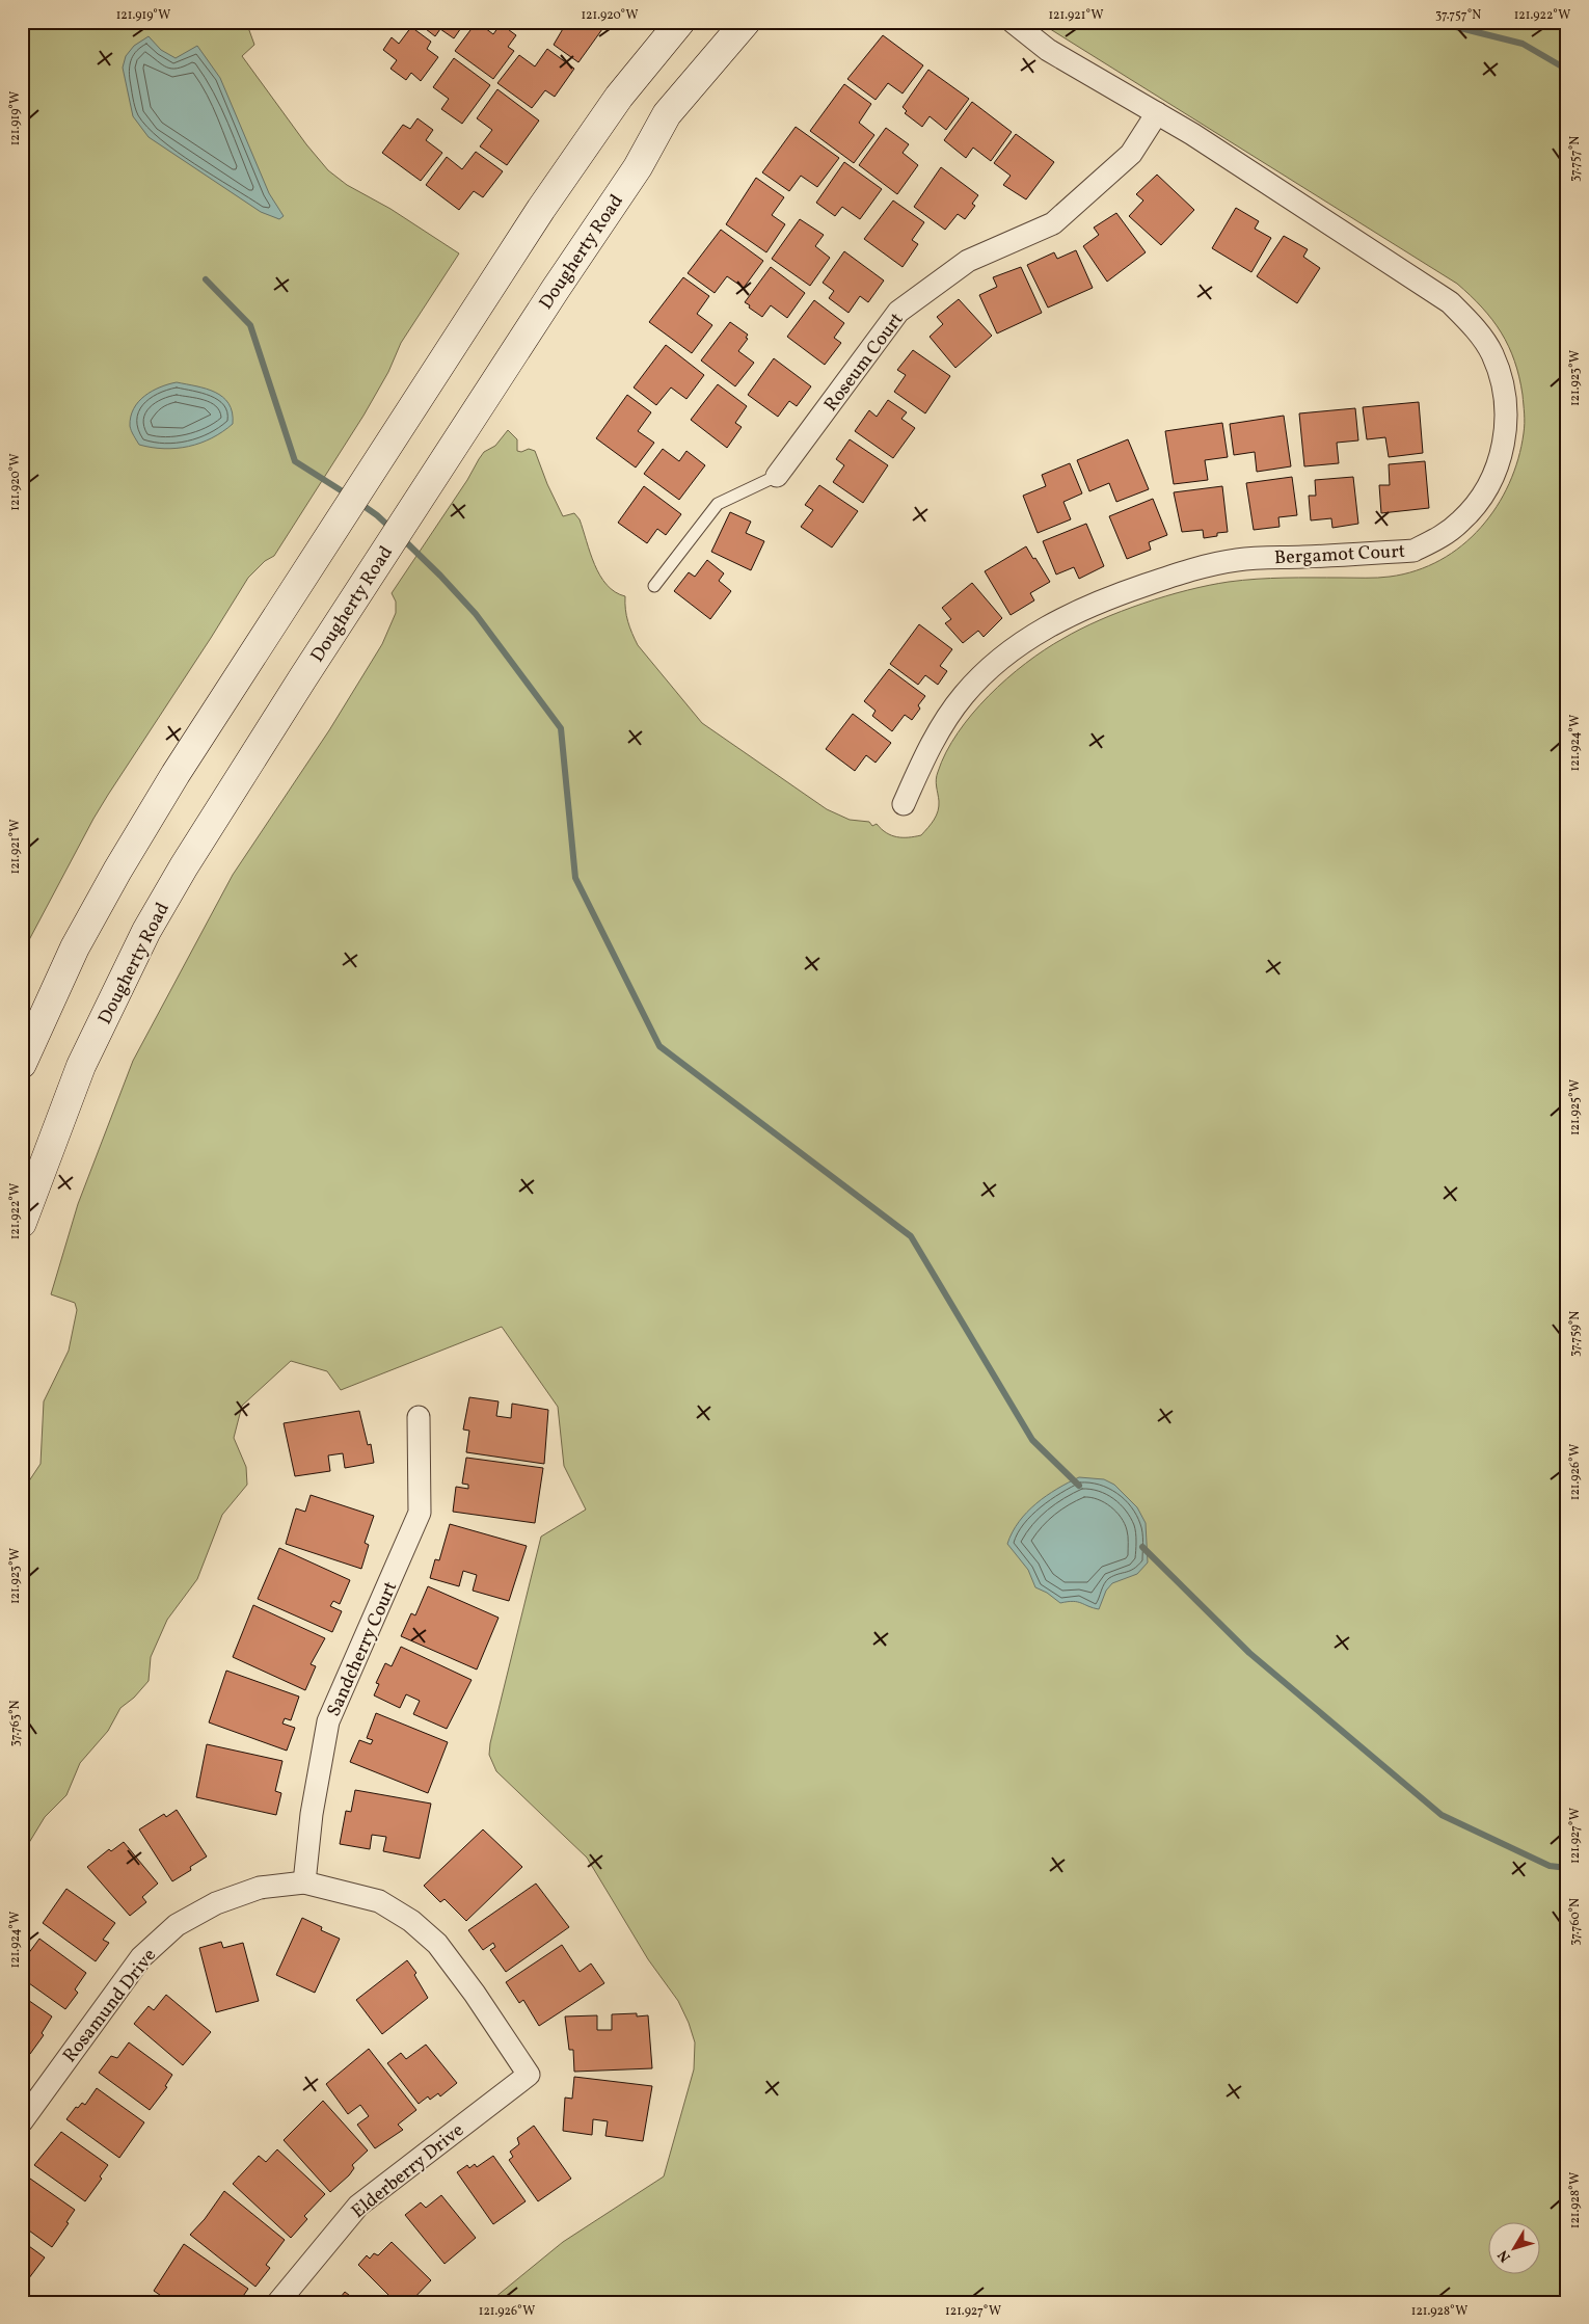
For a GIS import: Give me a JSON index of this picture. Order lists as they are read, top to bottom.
{
  "streets": {
    "main road": ["Dougherty Road"],
    "street": [
      "Roseum Court",
      "Bergamot Court",
      "Sandcherry Court",
      "Rosamund Drive",
      "Elderberry Drive"
    ]
  },
  "crossings": [
    ["Roseum Court", "Bergamot Court"],
    ["Sandcherry Court", "Rosamund Drive"],
    ["Rosamund Drive", "Elderberry Drive"]
  ],
  "north": "bottom left",
  "coordinates": [
    "121.919°W",
    "121.920°W",
    "121.921°W",
    "37.757°N",
    "121.922°W",
    "121.923°W",
    "121.924°W",
    "121.925°W",
    "37.759°N",
    "121.926°W",
    "37.763°N",
    "121.927°W",
    "37.760°N",
    "121.928°W"
  ]
}
